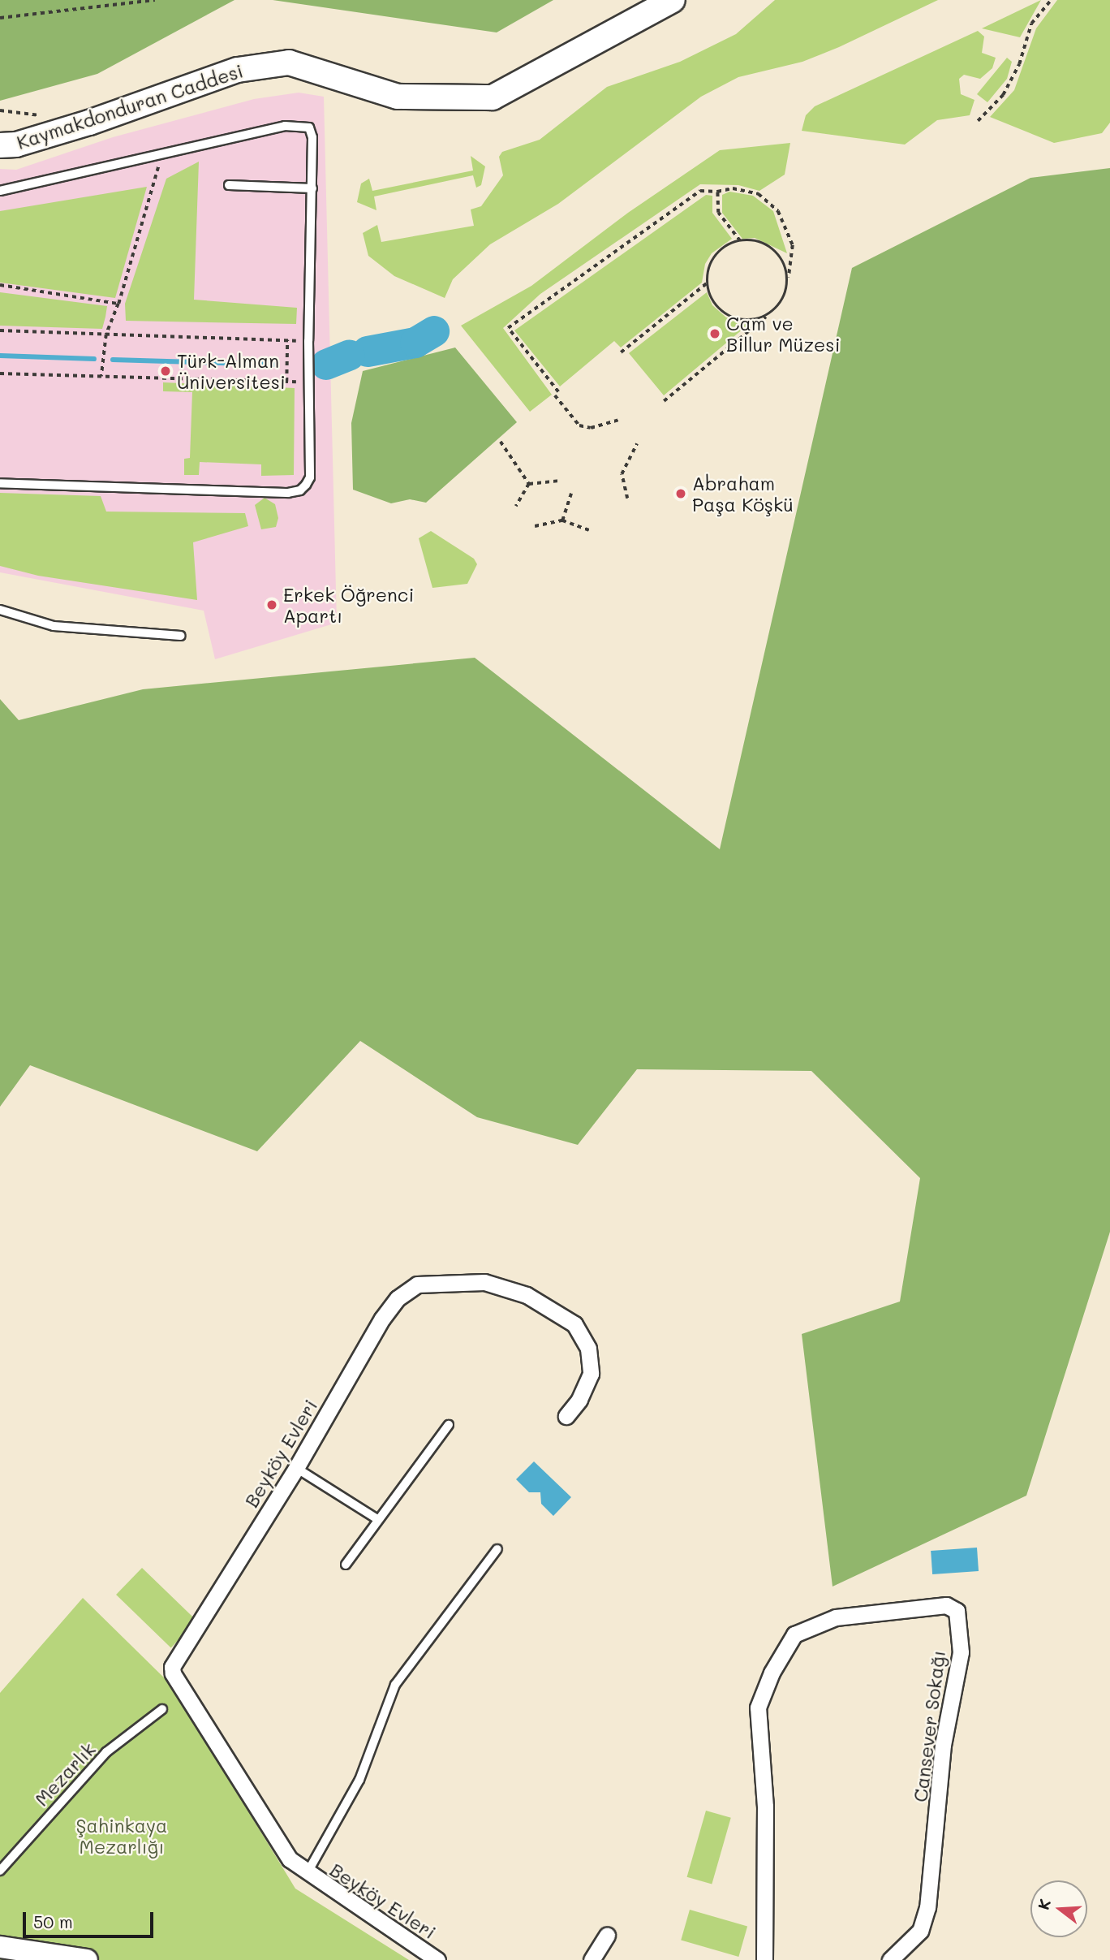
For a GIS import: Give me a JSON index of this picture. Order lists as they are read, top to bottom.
{
  "streets": {
    "main road": ["Kaymakdonduran Caddesi"],
    "street": ["Beyköy Evleri", "Cansever Sokağı"],
    "lane": ["Mezarlık"]
  },
  "parks": ["Şahinkaya Mezarlığı"],
  "places": [
    "Cam ve Billur Müzesi",
    "Türk-Alman Üniversitesi",
    "Abraham Paşa Köşkü",
    "Erkek Öğrenci Apartı"
  ],
  "scale_bar": "50 m",
  "north": "left"
}
